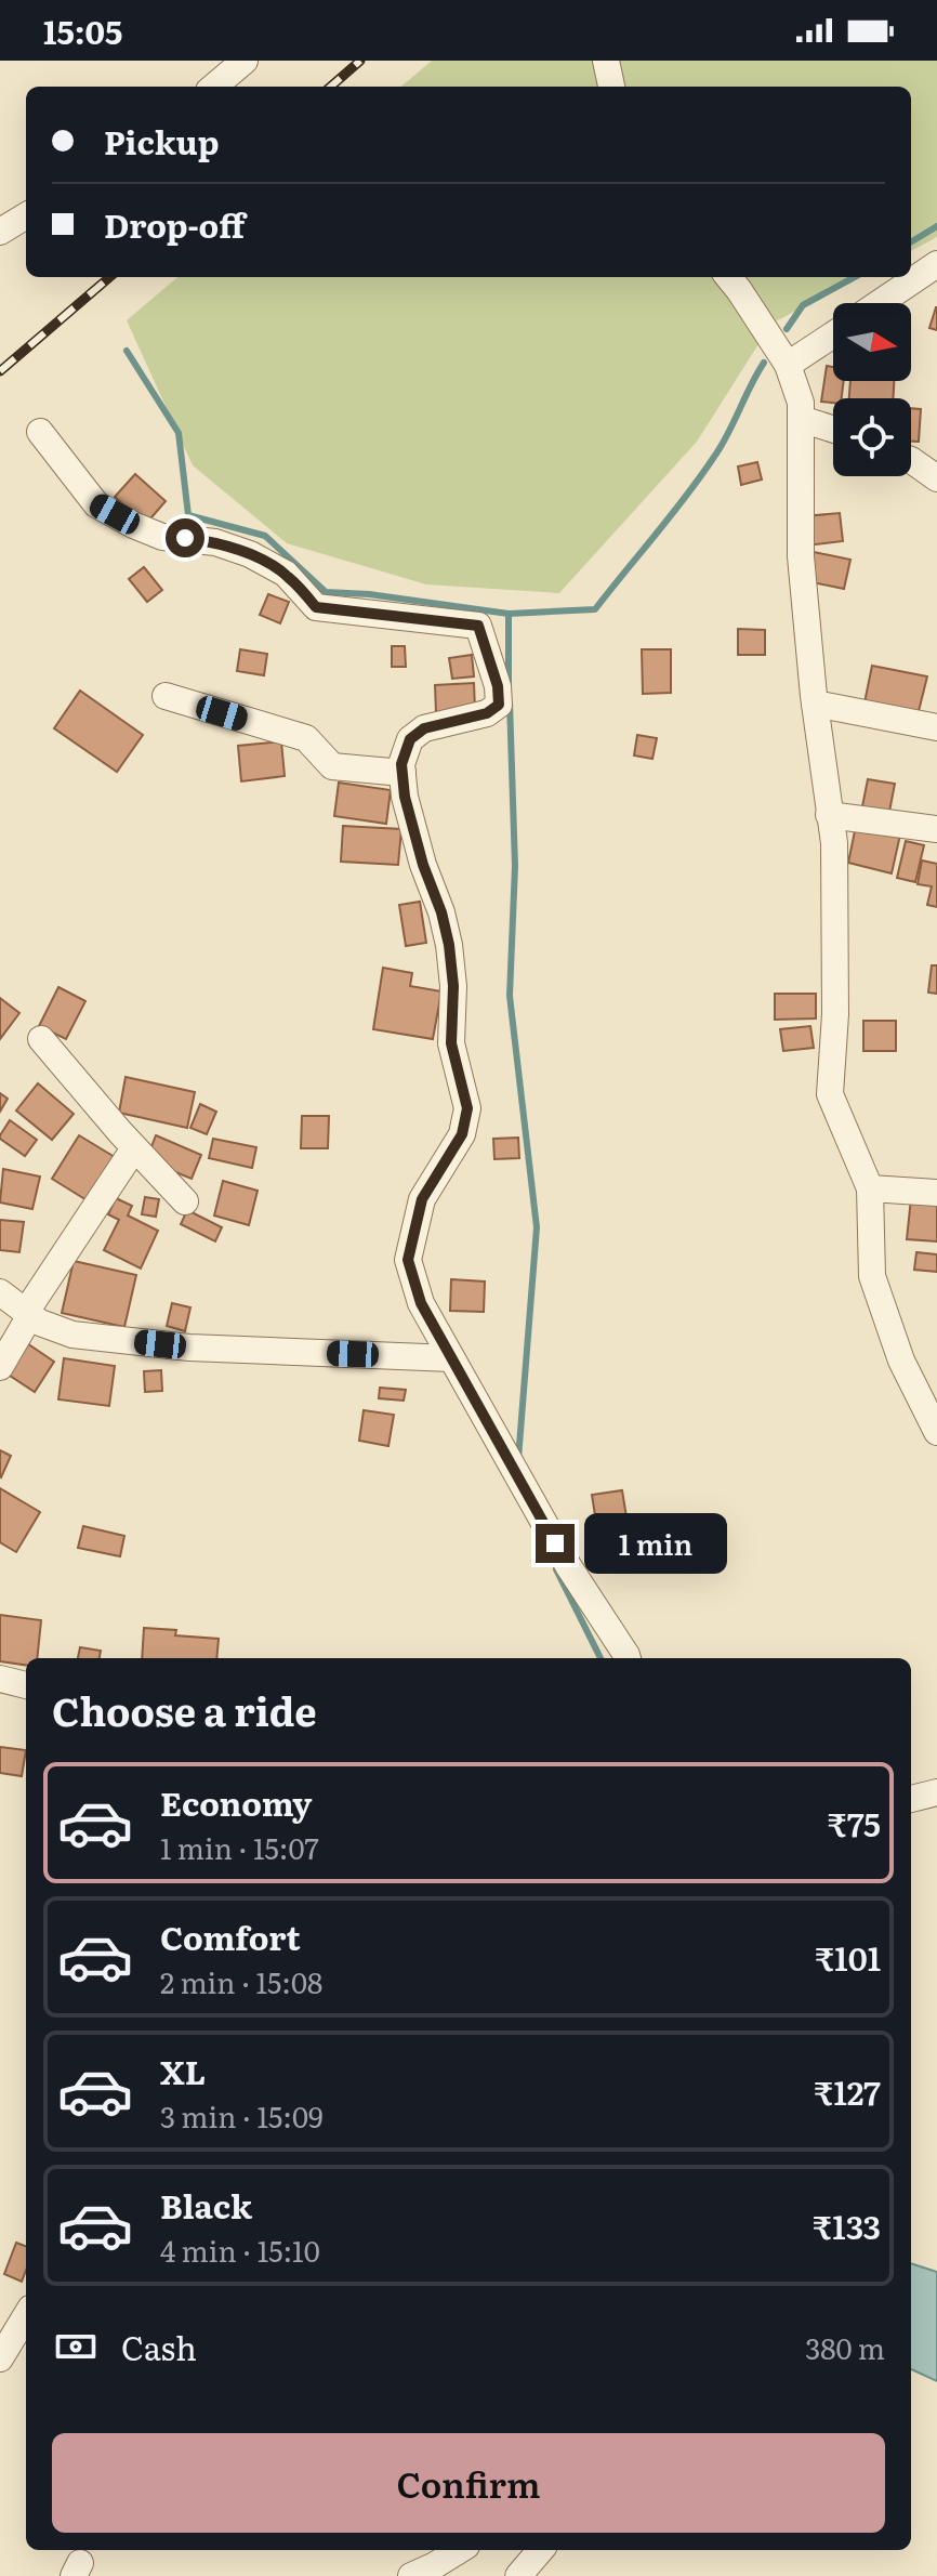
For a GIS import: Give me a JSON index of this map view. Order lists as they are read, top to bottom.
{
  "north": "right",
  "page": {
    "status": "15:05",
    "banner": ["Pickup", "Drop-off"],
    "bubble": "1 min",
    "heading": "Choose a ride",
    "list": [
      {
        "name": "Economy",
        "note": "1 min · 15:07",
        "value": "₹75"
      },
      {
        "name": "Comfort",
        "note": "2 min · 15:08",
        "value": "₹101"
      },
      {
        "name": "XL",
        "note": "3 min · 15:09",
        "value": "₹127"
      },
      {
        "name": "Black",
        "note": "4 min · 15:10",
        "value": "₹133"
      }
    ],
    "pay": ["Cash", "380 m"],
    "buttons": "Confirm"
  }
}
